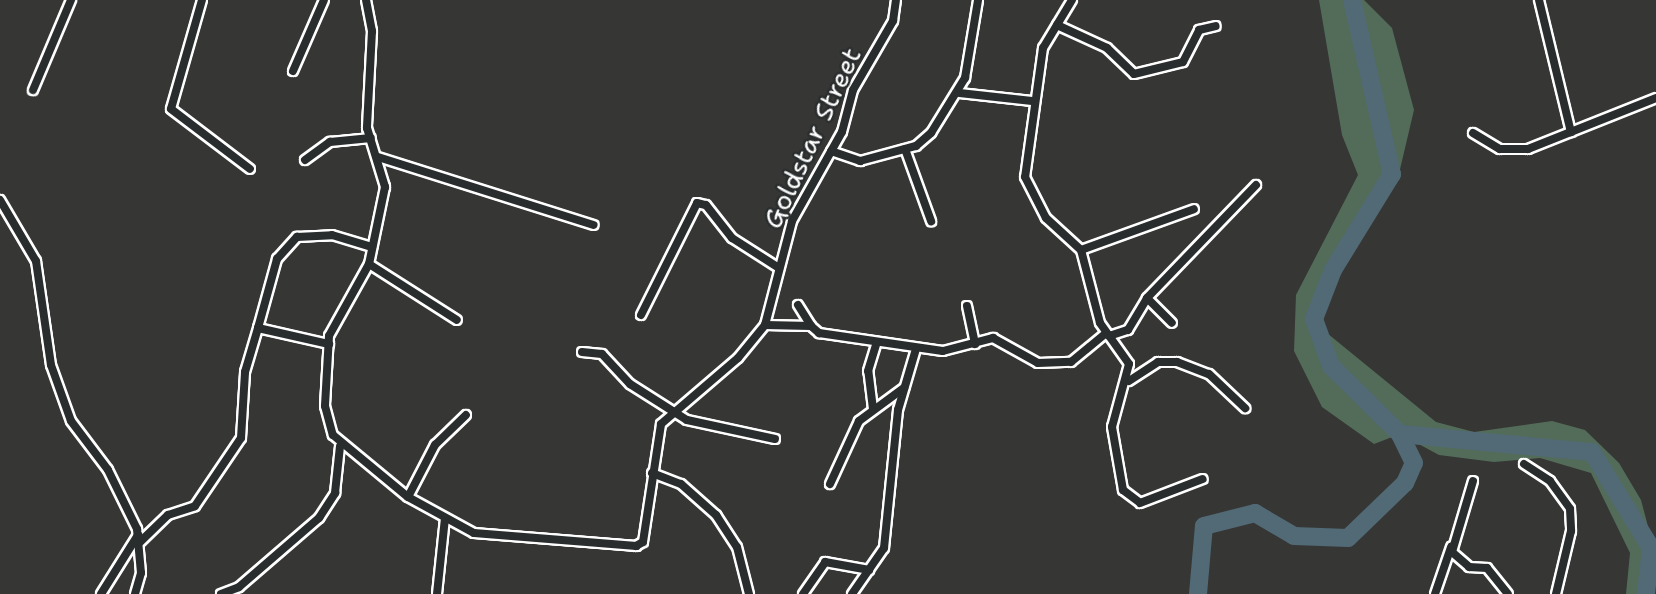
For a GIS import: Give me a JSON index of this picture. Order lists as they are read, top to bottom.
{
  "streets": {
    "street": ["Goldstar Street"]
  }
}
